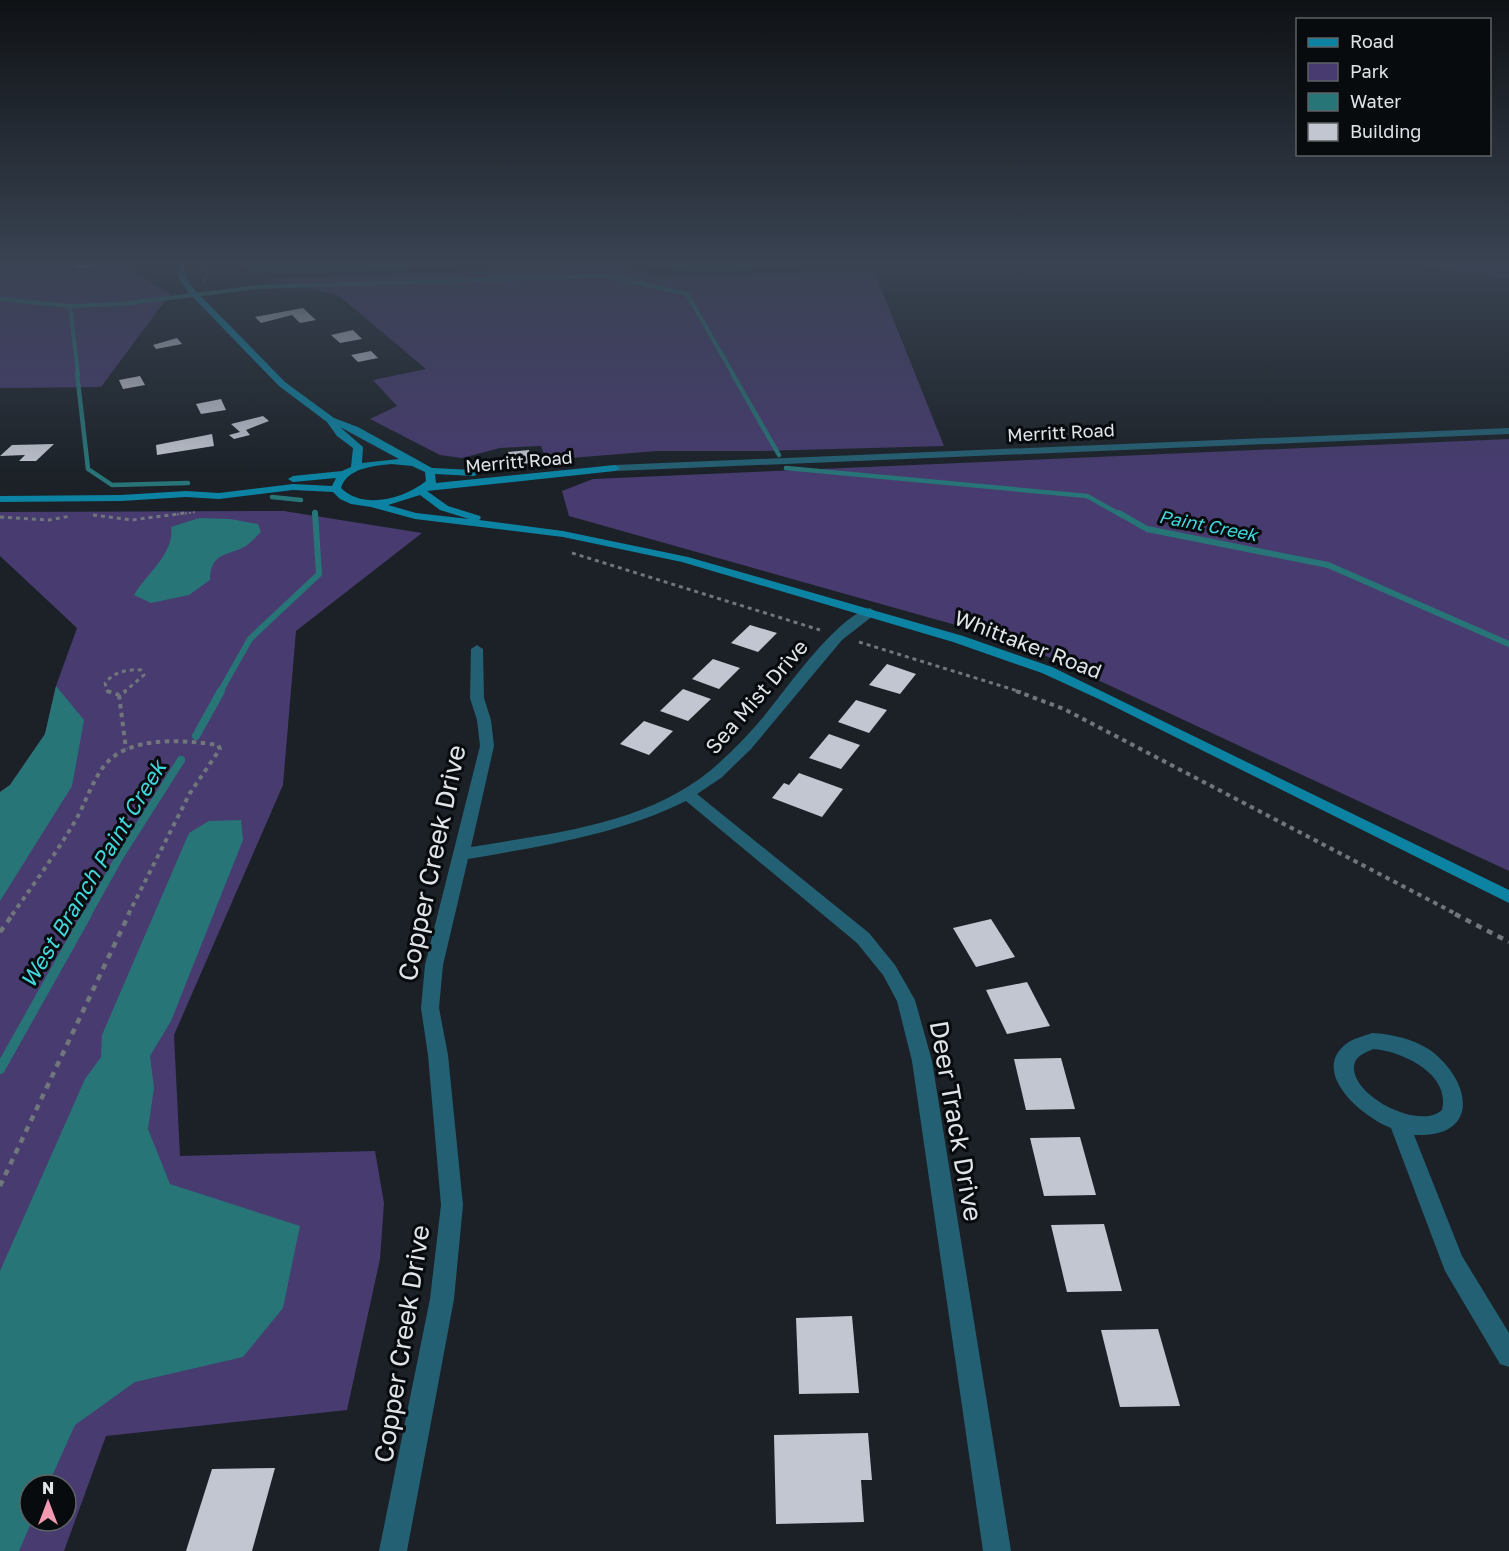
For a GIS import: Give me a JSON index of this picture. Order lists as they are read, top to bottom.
{
  "streets": {
    "main road": ["Merritt Road", "Whittaker Road"],
    "street": ["Sea Mist Drive", "Copper Creek Drive", "Deer Track Drive"]
  },
  "crossings": [
    ["Merritt Road", "Whittaker Road"],
    ["Whittaker Road", "Sea Mist Drive"],
    ["Sea Mist Drive", "Copper Creek Drive"],
    ["Sea Mist Drive", "Deer Track Drive"]
  ],
  "water": ["Paint Creek", "West Branch Paint Creek"],
  "legend": [
    "Road",
    "Park",
    "Water",
    "Building"
  ],
  "north": "top"
}
